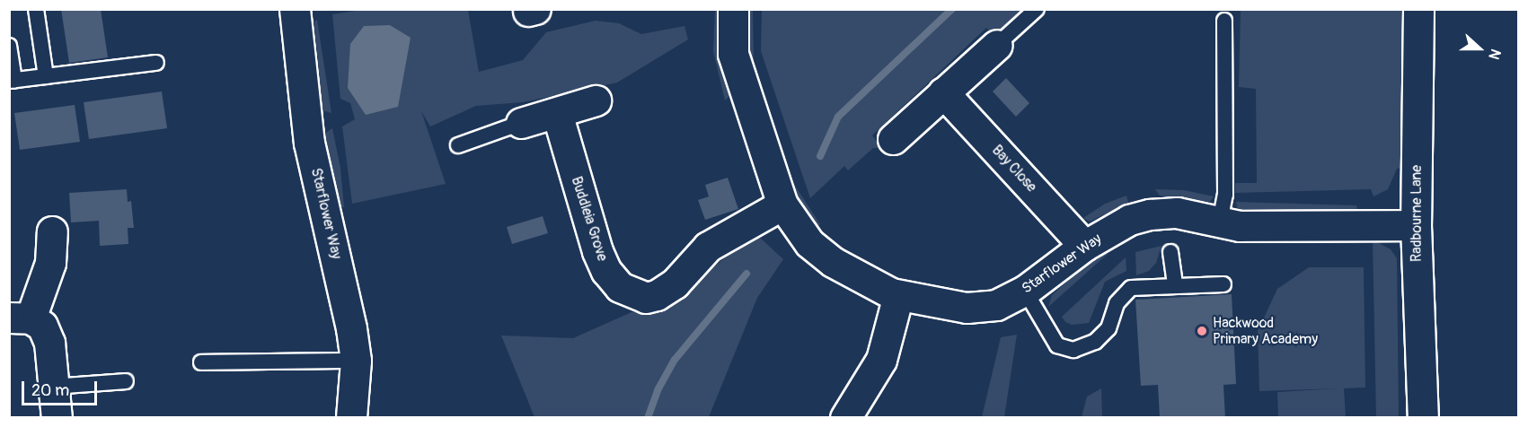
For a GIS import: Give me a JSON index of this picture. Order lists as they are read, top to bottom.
{
  "streets": {
    "street": [
      "Bay Close",
      "Starflower Way",
      "Radbourne Lane",
      "Buddleia Grove"
    ]
  },
  "crossings": [
    ["Bay Close", "Starflower Way"],
    ["Starflower Way", "Radbourne Lane"],
    ["Starflower Way", "Buddleia Grove"]
  ],
  "places": ["Hackwood Primary Academy"],
  "scale_bar": "20 m",
  "north": "right"
}
